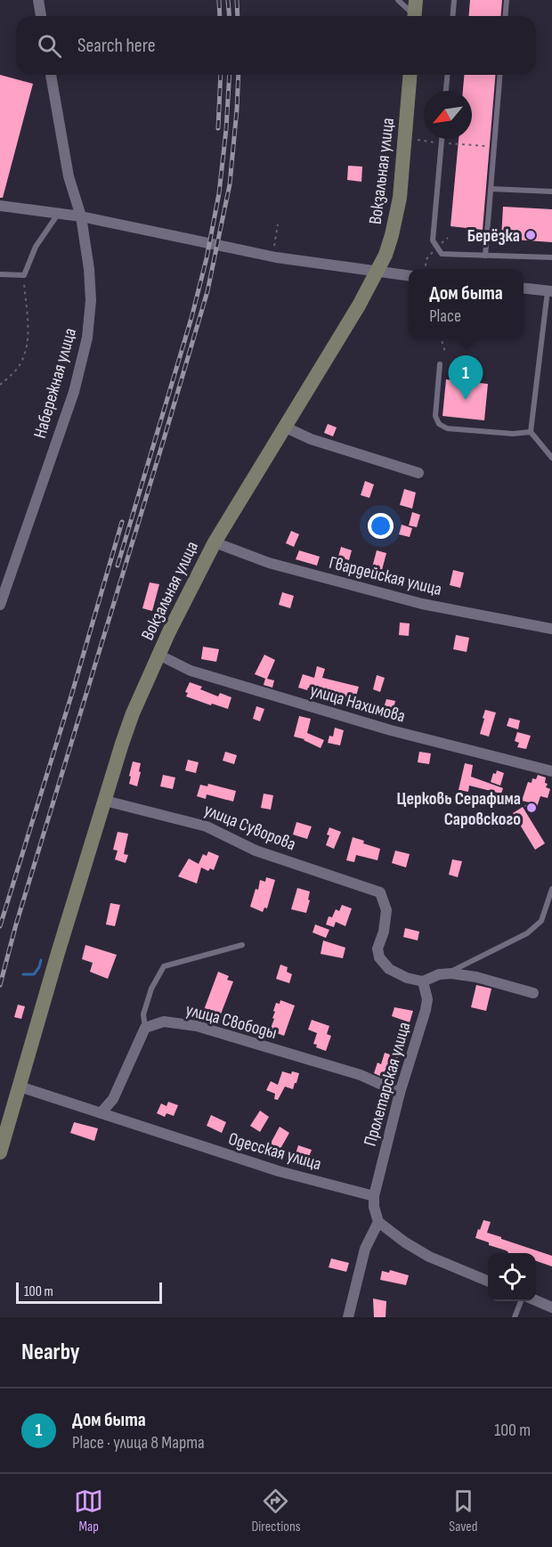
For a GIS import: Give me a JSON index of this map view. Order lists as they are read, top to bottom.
{
  "streets": {
    "main road": ["Вокзальная улица"],
    "street": [
      "Набережная улица",
      "Гвардейская улица",
      "улица Нахимова",
      "улица Суворова",
      "улица Свободы",
      "Пролетарская улица",
      "Одесская улица"
    ]
  },
  "crossings": [
    ["Вокзальная улица", "Гвардейская улица"],
    ["Вокзальная улица", "улица Нахимова"],
    ["Вокзальная улица", "улица Суворова"],
    ["Вокзальная улица", "Одесская улица"],
    ["улица Суворова", "Пролетарская улица"],
    ["улица Свободы", "Пролетарская улица"],
    ["Пролетарская улица", "Одесская улица"]
  ],
  "places": ["Берёзка", "Церковь Серафима Саровского"],
  "scale_bar": "100 m",
  "north": "bottom left",
  "page": {
    "search": "Search here",
    "popup": ["Дом быта", "Place"],
    "pins": "1",
    "scale": "100 m",
    "heading": "Nearby",
    "list": [
      {
        "mark": "1",
        "name": "Дом быта",
        "note": "Place · улица 8 Марта",
        "value": "100 m"
      }
    ],
    "nav": ["Map", "Directions", "Saved"]
  }
}
